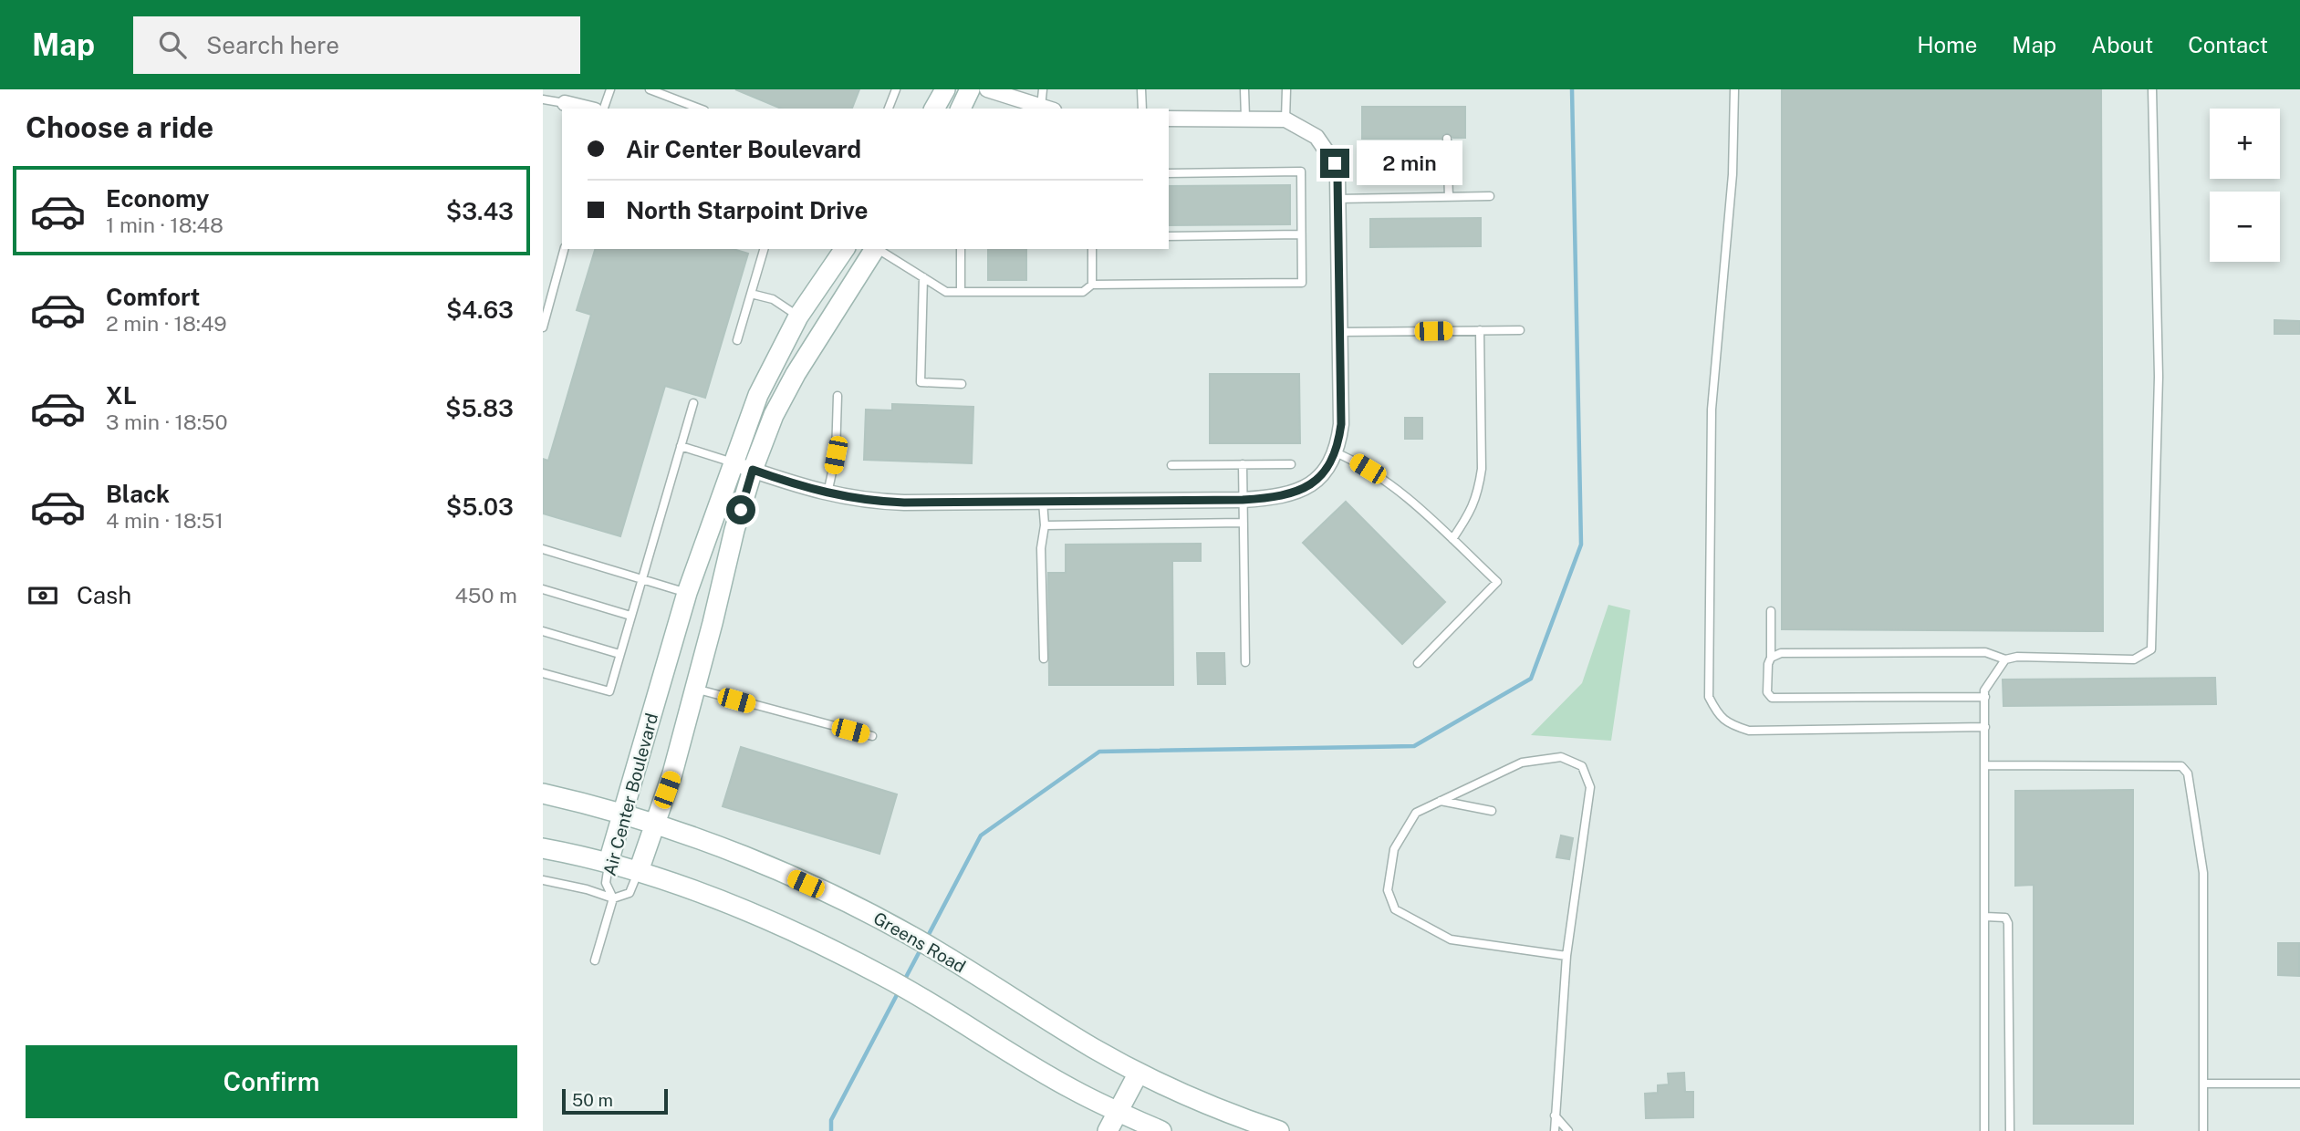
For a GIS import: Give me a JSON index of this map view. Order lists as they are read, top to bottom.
{
  "streets": {
    "main road": ["Air Center Boulevard", "Greens Road"]
  },
  "crossings": [
    ["Air Center Boulevard", "Greens Road"]
  ],
  "scale_bar": "50 m",
  "page": {
    "header": "Map",
    "search": "Search here",
    "nav": [
      "Home",
      "Map",
      "About",
      "Contact"
    ],
    "heading": "Choose a ride",
    "map_buttons": ["+", "−"],
    "banner": ["Air Center Boulevard", "North Starpoint Drive"],
    "bubble": "2 min",
    "list": [
      {
        "name": "Economy",
        "note": "1 min · 18:48",
        "value": "$3.43"
      },
      {
        "name": "Comfort",
        "note": "2 min · 18:49",
        "value": "$4.63"
      },
      {
        "name": "XL",
        "note": "3 min · 18:50",
        "value": "$5.83"
      },
      {
        "name": "Black",
        "note": "4 min · 18:51",
        "value": "$5.03"
      }
    ],
    "pay": ["Cash", "450 m"],
    "buttons": "Confirm",
    "scale": "50 m"
  }
}
